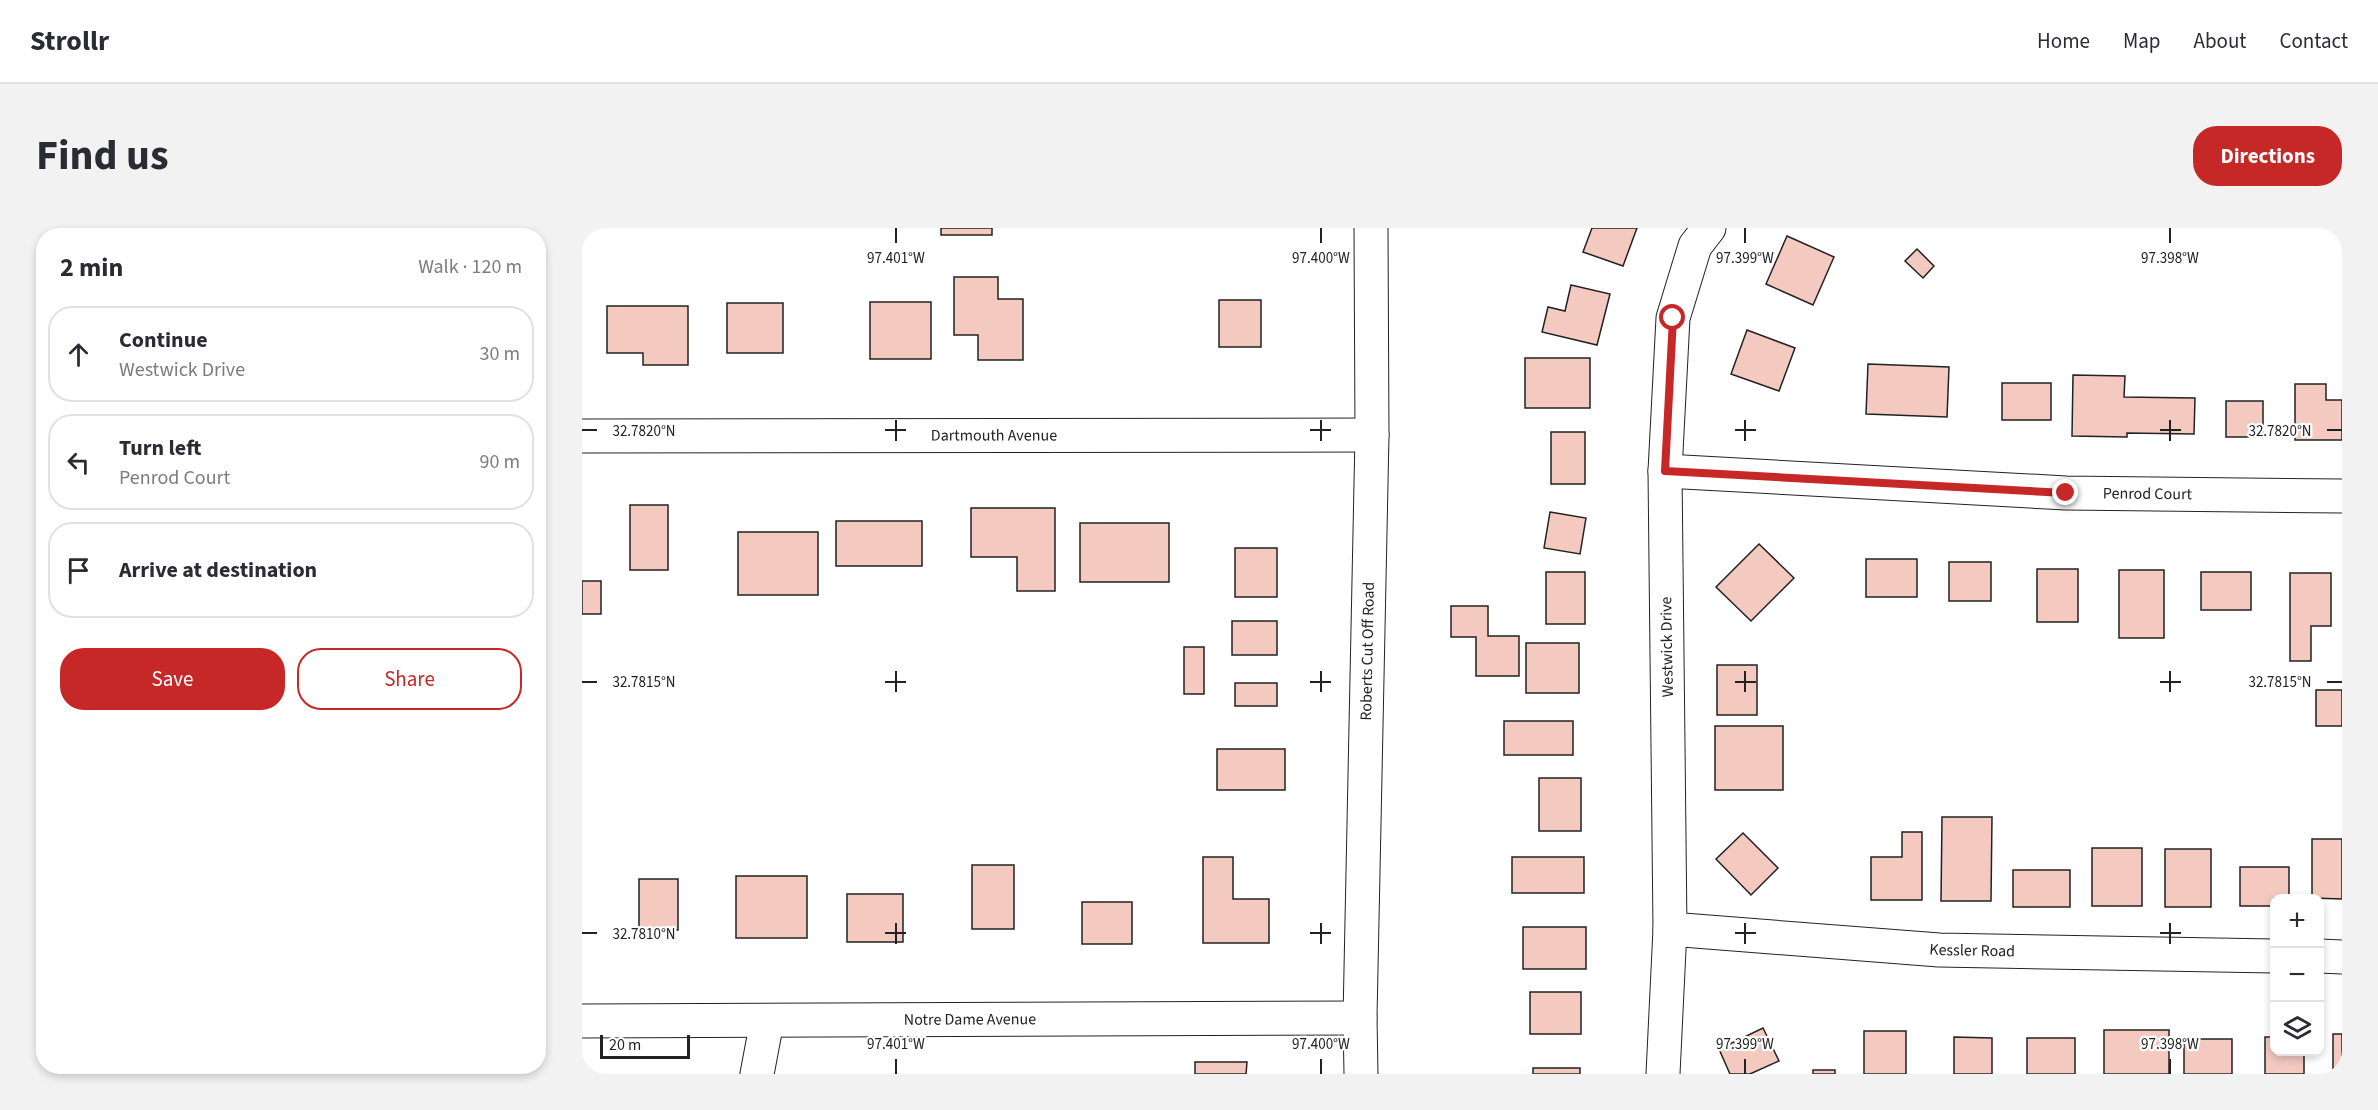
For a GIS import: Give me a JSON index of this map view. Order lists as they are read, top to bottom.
{
  "streets": {
    "street": [
      "Dartmouth Avenue",
      "Penrod Court",
      "Westwick Drive",
      "Roberts Cut Off Road",
      "Kessler Road",
      "Notre Dame Avenue"
    ]
  },
  "crossings": [
    ["Dartmouth Avenue", "Roberts Cut Off Road"],
    ["Penrod Court", "Westwick Drive"],
    ["Westwick Drive", "Kessler Road"],
    ["Roberts Cut Off Road", "Notre Dame Avenue"]
  ],
  "scale_bar": "20 m",
  "page": {
    "header": "Strollr",
    "nav": [
      "Home",
      "Map",
      "About",
      "Contact"
    ],
    "title": "Find us",
    "buttons": [
      "Directions",
      ["Save", "Share"]
    ],
    "heading": ["2 min", "Walk · 120 m"],
    "list": [
      ["Continue", "Westwick Drive", "30 m"],
      ["Turn left", "Penrod Court", "90 m"],
      "Arrive at destination"
    ],
    "map_buttons": ["+", "−"],
    "scale": "20 m"
  },
  "coordinates": [
    "97.401°W",
    "97.400°W",
    "97.399°W",
    "97.398°W",
    "32.7820°N",
    "32.7815°N",
    "32.7810°N"
  ]
}
